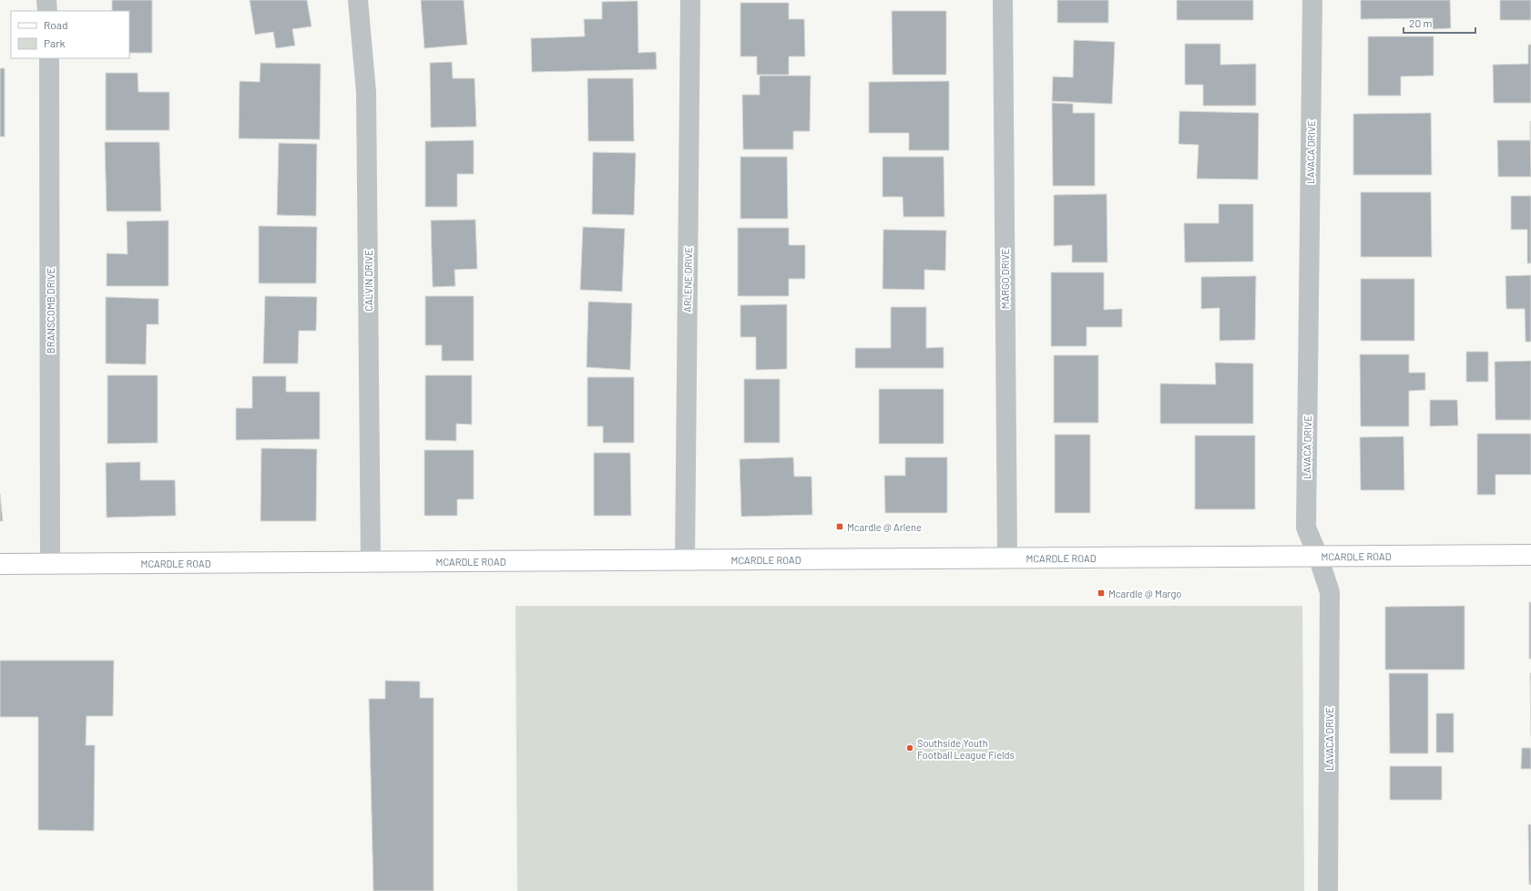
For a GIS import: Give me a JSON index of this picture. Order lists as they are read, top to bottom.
{
  "streets": {
    "main road": ["MCARDLE ROAD"],
    "street": [
      "LAVACA DRIVE",
      "MARGO DRIVE",
      "ARLENE DRIVE",
      "CALVIN DRIVE",
      "BRANSCOMB DRIVE"
    ]
  },
  "crossings": [
    ["LAVACA DRIVE", "MCARDLE ROAD"],
    ["MARGO DRIVE", "MCARDLE ROAD"],
    ["ARLENE DRIVE", "MCARDLE ROAD"],
    ["CALVIN DRIVE", "MCARDLE ROAD"],
    ["BRANSCOMB DRIVE", "MCARDLE ROAD"]
  ],
  "places": {
    "transit": ["Mcardle @ Arlene", "Mcardle @ Margo"],
    "other": ["Southside Youth Football League Fields"]
  },
  "legend": ["Road", "Park"],
  "scale_bar": "20 m"
}
